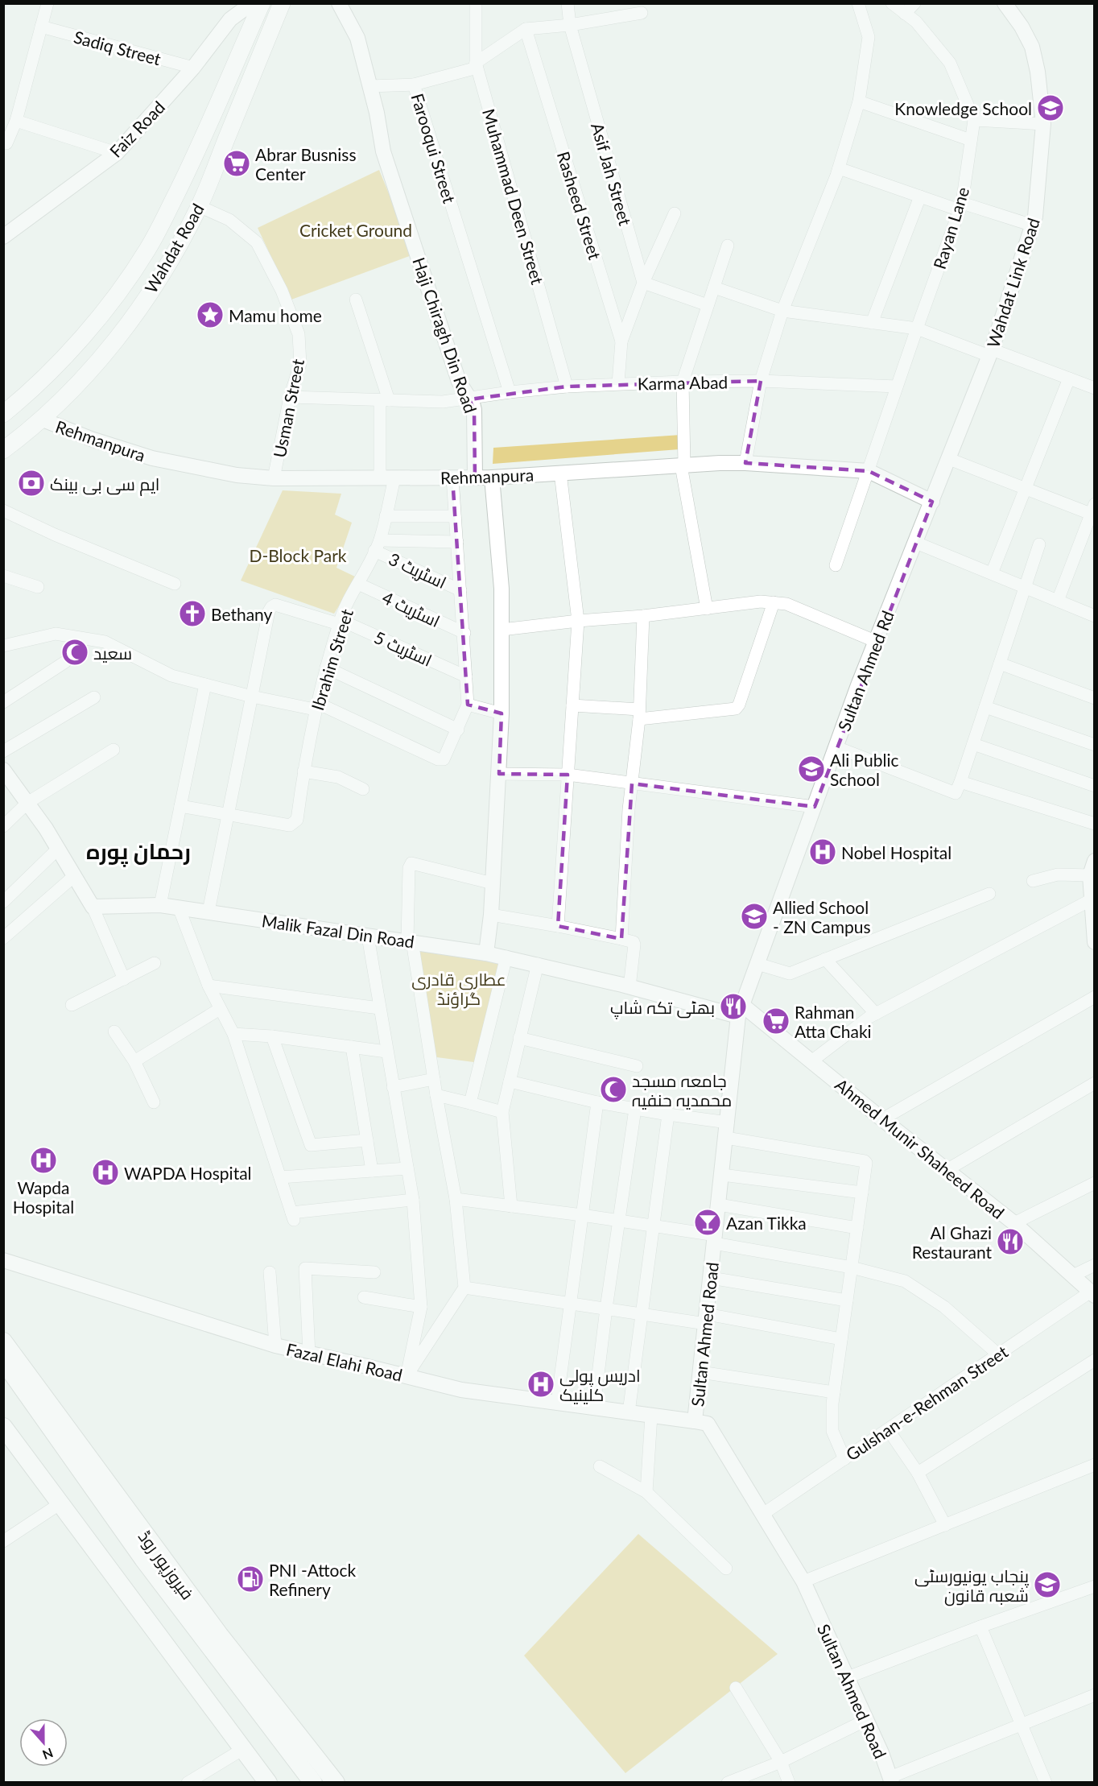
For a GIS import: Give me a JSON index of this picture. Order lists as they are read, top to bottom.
{
  "streets": {
    "main road": ["Wahdat Road", "فیروزپور روڈ"],
    "street": [
      "Sadiq Street",
      "Faiz Road",
      "Farooqui Street",
      "Asif Jah Street",
      "Muhammad Deen Street",
      "Rasheed Street",
      "Rayan Lane",
      "Wahdat Link Road",
      "Haji Chiragh Din Road",
      "Karma Abad",
      "Usman Street",
      "Rehmanpura",
      "اسٹریٹ 3",
      "اسٹریٹ 4",
      "اسٹریٹ 5",
      "Ibrahim Street",
      "Sultan Ahmed Rd",
      "Malik Fazal Din Road",
      "Ahmed Munir Shaheed Road",
      "Sultan Ahmed Road",
      "Fazal Elahi Road",
      "Gulshan-e-Rehman Street"
    ]
  },
  "crossings": [
    ["Sadiq Street", "Faiz Road"],
    ["Farooqui Street", "Asif Jah Street"],
    ["Farooqui Street", "Muhammad Deen Street"],
    ["Farooqui Street", "Rasheed Street"],
    ["Farooqui Street", "Karma Abad"],
    ["Muhammad Deen Street", "Karma Abad"],
    ["Rasheed Street", "Karma Abad"],
    ["Rayan Lane", "Karma Abad"],
    ["Rayan Lane", "Rehmanpura"],
    ["Wahdat Road", "Usman Street"],
    ["Wahdat Road", "Rehmanpura"],
    ["Wahdat Link Road", "Rehmanpura"],
    ["Wahdat Link Road", "Sultan Ahmed Rd"],
    ["Haji Chiragh Din Road", "Karma Abad"],
    ["Haji Chiragh Din Road", "Rehmanpura"],
    ["Karma Abad", "Usman Street"],
    ["Karma Abad", "Ibrahim Street"],
    ["Usman Street", "Rehmanpura"],
    ["Rehmanpura", "Ibrahim Street"],
    ["Rehmanpura", "Sultan Ahmed Rd"],
    ["اسٹریٹ 3", "Ibrahim Street"],
    ["اسٹریٹ 4", "Ibrahim Street"],
    ["اسٹریٹ 5", "Ibrahim Street"],
    ["Sultan Ahmed Rd", "Malik Fazal Din Road"],
    ["Sultan Ahmed Rd", "Ahmed Munir Shaheed Road"],
    ["Sultan Ahmed Rd", "Sultan Ahmed Road"],
    ["Malik Fazal Din Road", "Ahmed Munir Shaheed Road"],
    ["Malik Fazal Din Road", "Sultan Ahmed Road"],
    ["Ahmed Munir Shaheed Road", "Sultan Ahmed Road"],
    ["Ahmed Munir Shaheed Road", "Gulshan-e-Rehman Street"],
    ["Sultan Ahmed Road", "Fazal Elahi Road"],
    ["Sultan Ahmed Road", "Gulshan-e-Rehman Street"]
  ],
  "districts": ["رحمان پورہ"],
  "parks": ["Cricket Ground", "D-Block Park", "عطاری قادری گراؤنڈ"],
  "places": {
    "school or university": [
      "Knowledge School",
      "Ali Public School",
      "Allied School - ZN Campus",
      "پنجاب یونیورسٹی شعبہ قانون"
    ],
    "supermarket": ["Abrar Busniss Center", "Rahman Atta Chaki"],
    "place": ["Mamu home"],
    "bank": ["ایم سی بی بینک"],
    "church": ["Bethany"],
    "mosque": ["سعید", "جامعہ مسجد محمدیہ حنفیہ"],
    "hospital": [
      "Nobel Hospital",
      "Wapda Hospital",
      "WAPDA Hospital",
      "ادریس پولی کلینیک"
    ],
    "restaurant": ["بھٹی تکہ شاپ", "Al Ghazi Restaurant"],
    "bar": ["Azan Tikka"],
    "fuel station": ["PNI -Attock Refinery"]
  },
  "north": "bottom"
}
